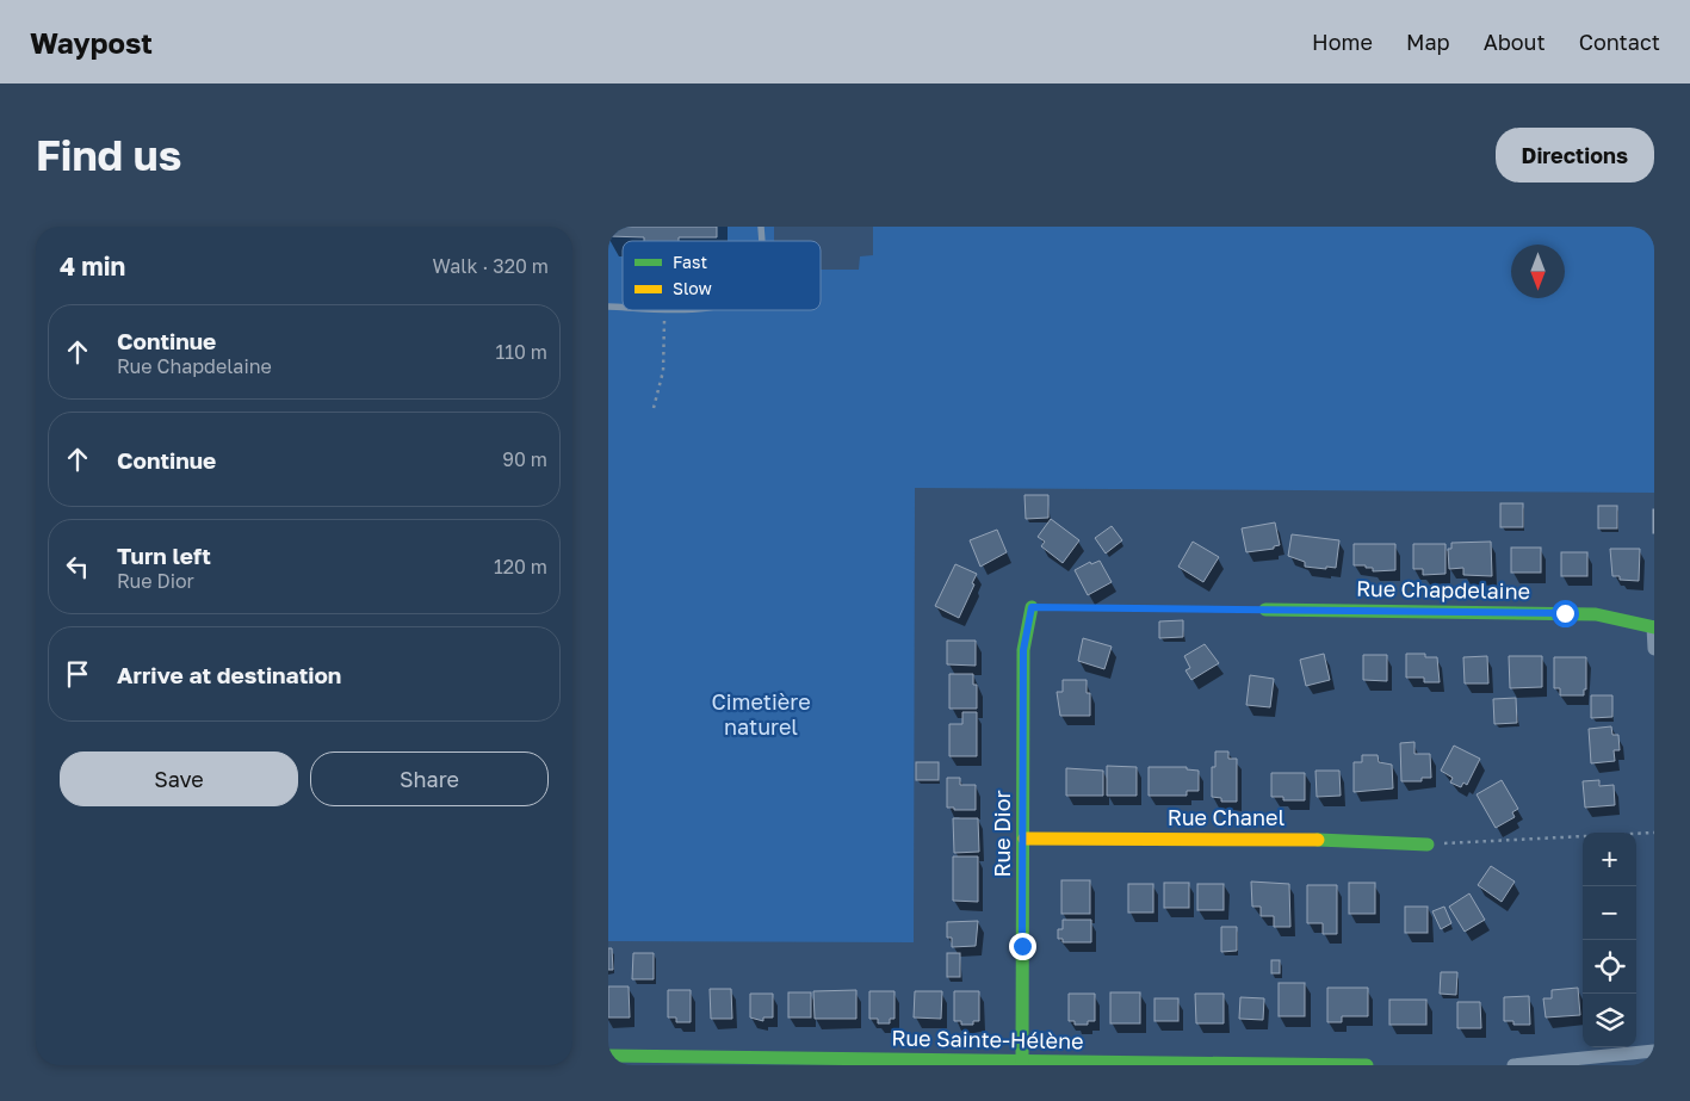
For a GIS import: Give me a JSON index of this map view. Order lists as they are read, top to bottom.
{
  "streets": {
    "street": [
      "Rue Chapdelaine",
      "Rue Chanel",
      "Rue Dior",
      "Rue Sainte-Hélène"
    ]
  },
  "crossings": [
    ["Rue Chanel", "Rue Dior"],
    ["Rue Dior", "Rue Sainte-Hélène"]
  ],
  "parks": ["Cimetière naturel"],
  "legend": ["Fast", "Slow"],
  "north": "bottom",
  "page": {
    "header": "Waypost",
    "nav": [
      "Home",
      "Map",
      "About",
      "Contact"
    ],
    "buttons": [
      "Directions",
      ["Save", "Share"]
    ],
    "title": "Find us",
    "heading": ["4 min", "Walk · 320 m"],
    "list": [
      ["Continue", "Rue Chapdelaine", "110 m"],
      ["Continue", "90 m"],
      ["Turn left", "Rue Dior", "120 m"],
      "Arrive at destination"
    ],
    "map_buttons": ["+", "−"]
  }
}
